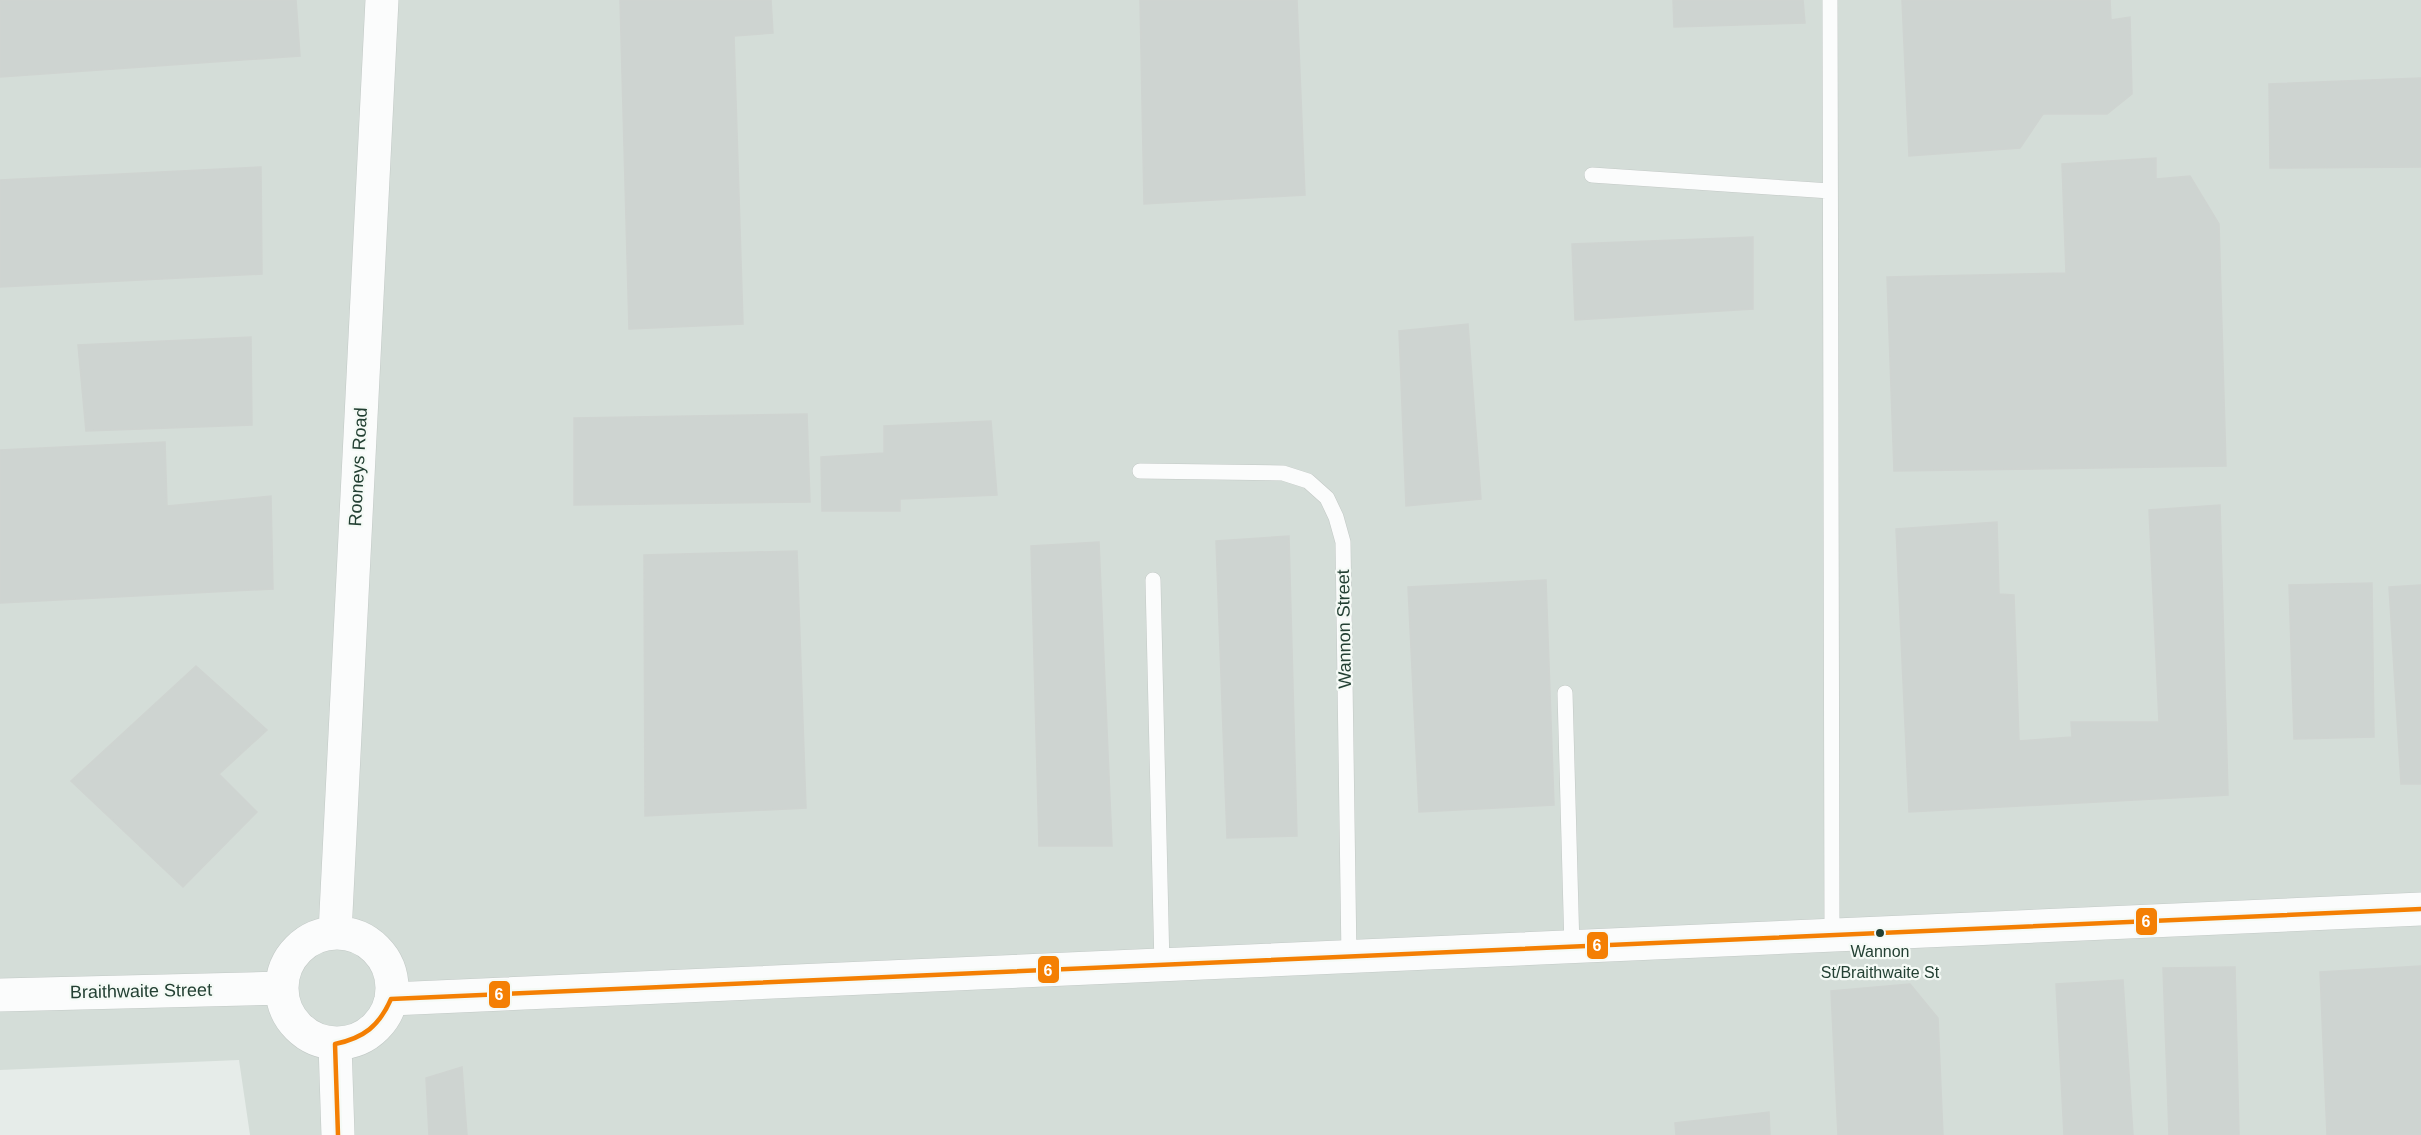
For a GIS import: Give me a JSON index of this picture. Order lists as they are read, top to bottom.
{
  "streets": {
    "street": ["Rooneys Road", "Braithwaite Street"],
    "lane": ["Wannon Street"]
  },
  "crossings": [
    ["Rooneys Road", "Braithwaite Street"]
  ],
  "places": ["Wannon St/Braithwaite St"],
  "lines": ["transit line 6"]
}
